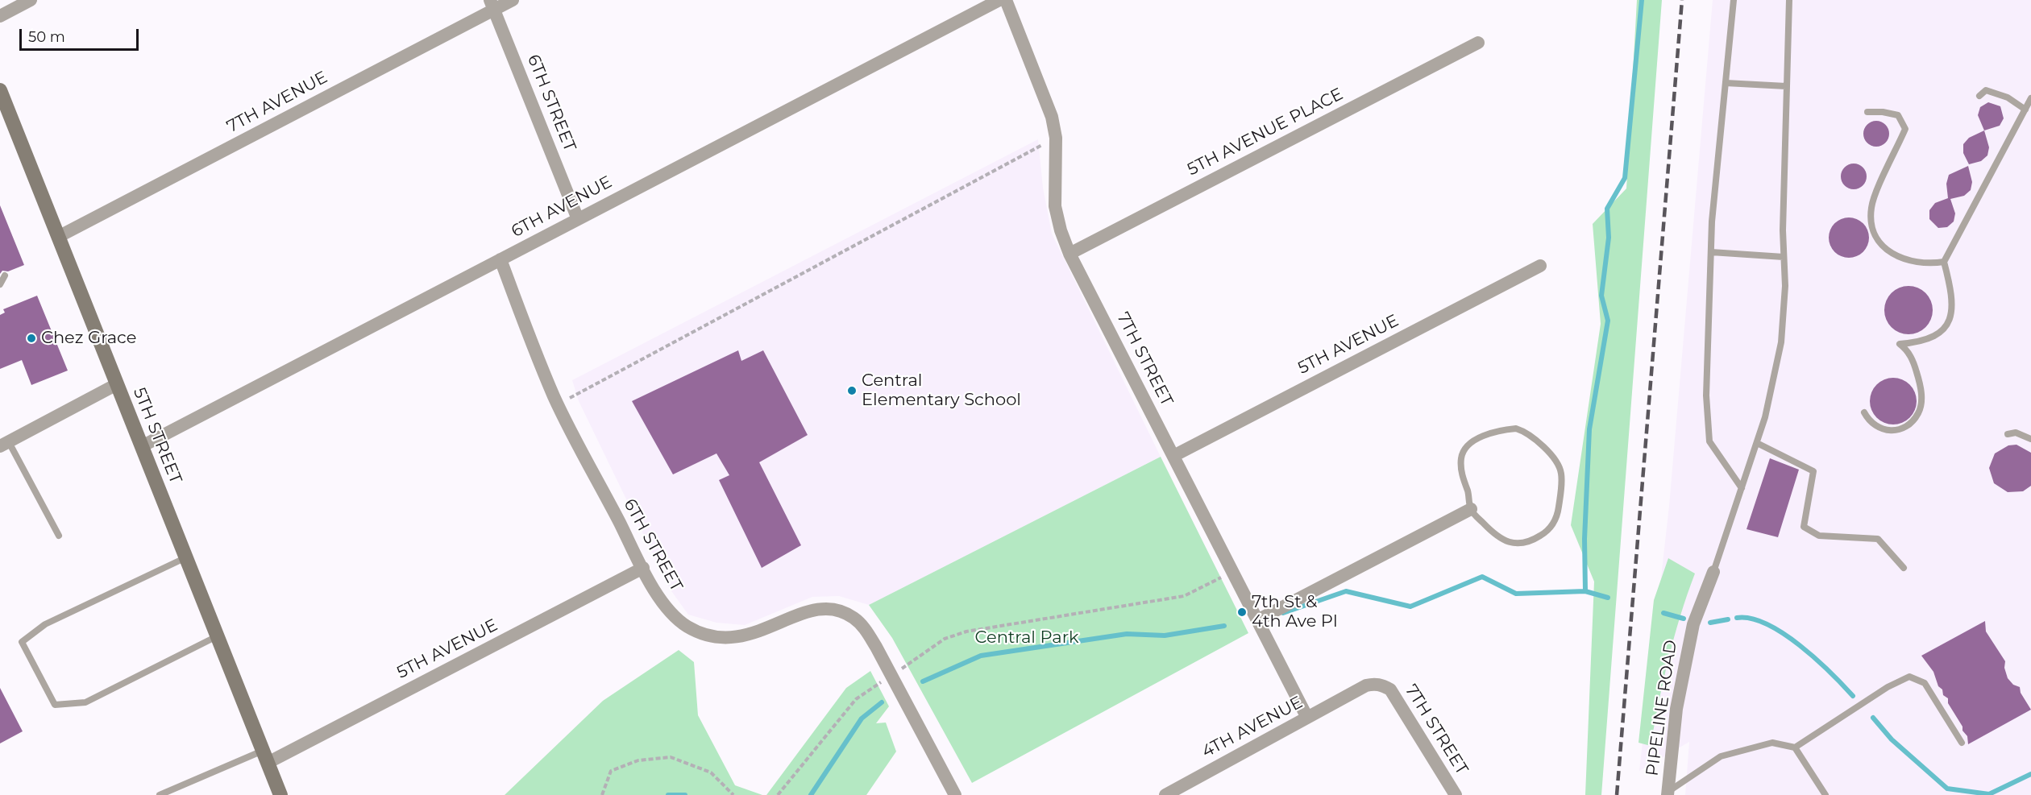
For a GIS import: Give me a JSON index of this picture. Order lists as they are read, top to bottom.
{
  "streets": {
    "street": [
      "7TH AVENUE",
      "6TH STREET",
      "5TH AVENUE PLACE",
      "6TH AVENUE",
      "5TH AVENUE",
      "7TH STREET",
      "5TH STREET",
      "PIPELINE ROAD",
      "4TH AVENUE"
    ]
  },
  "crossings": [
    ["7TH AVENUE", "6TH STREET"],
    ["7TH AVENUE", "5TH STREET"],
    ["6TH STREET", "6TH AVENUE"],
    ["6TH STREET", "5TH AVENUE"],
    ["5TH AVENUE PLACE", "7TH STREET"],
    ["6TH AVENUE", "5TH STREET"],
    ["5TH AVENUE", "7TH STREET"],
    ["5TH AVENUE", "5TH STREET"],
    ["7TH STREET", "4TH AVENUE"]
  ],
  "parks": ["Central Park"],
  "places": ["Chez Grace", "Central Elementary School", "7th St & 4th Ave Pl"],
  "scale_bar": "50 m"
}
